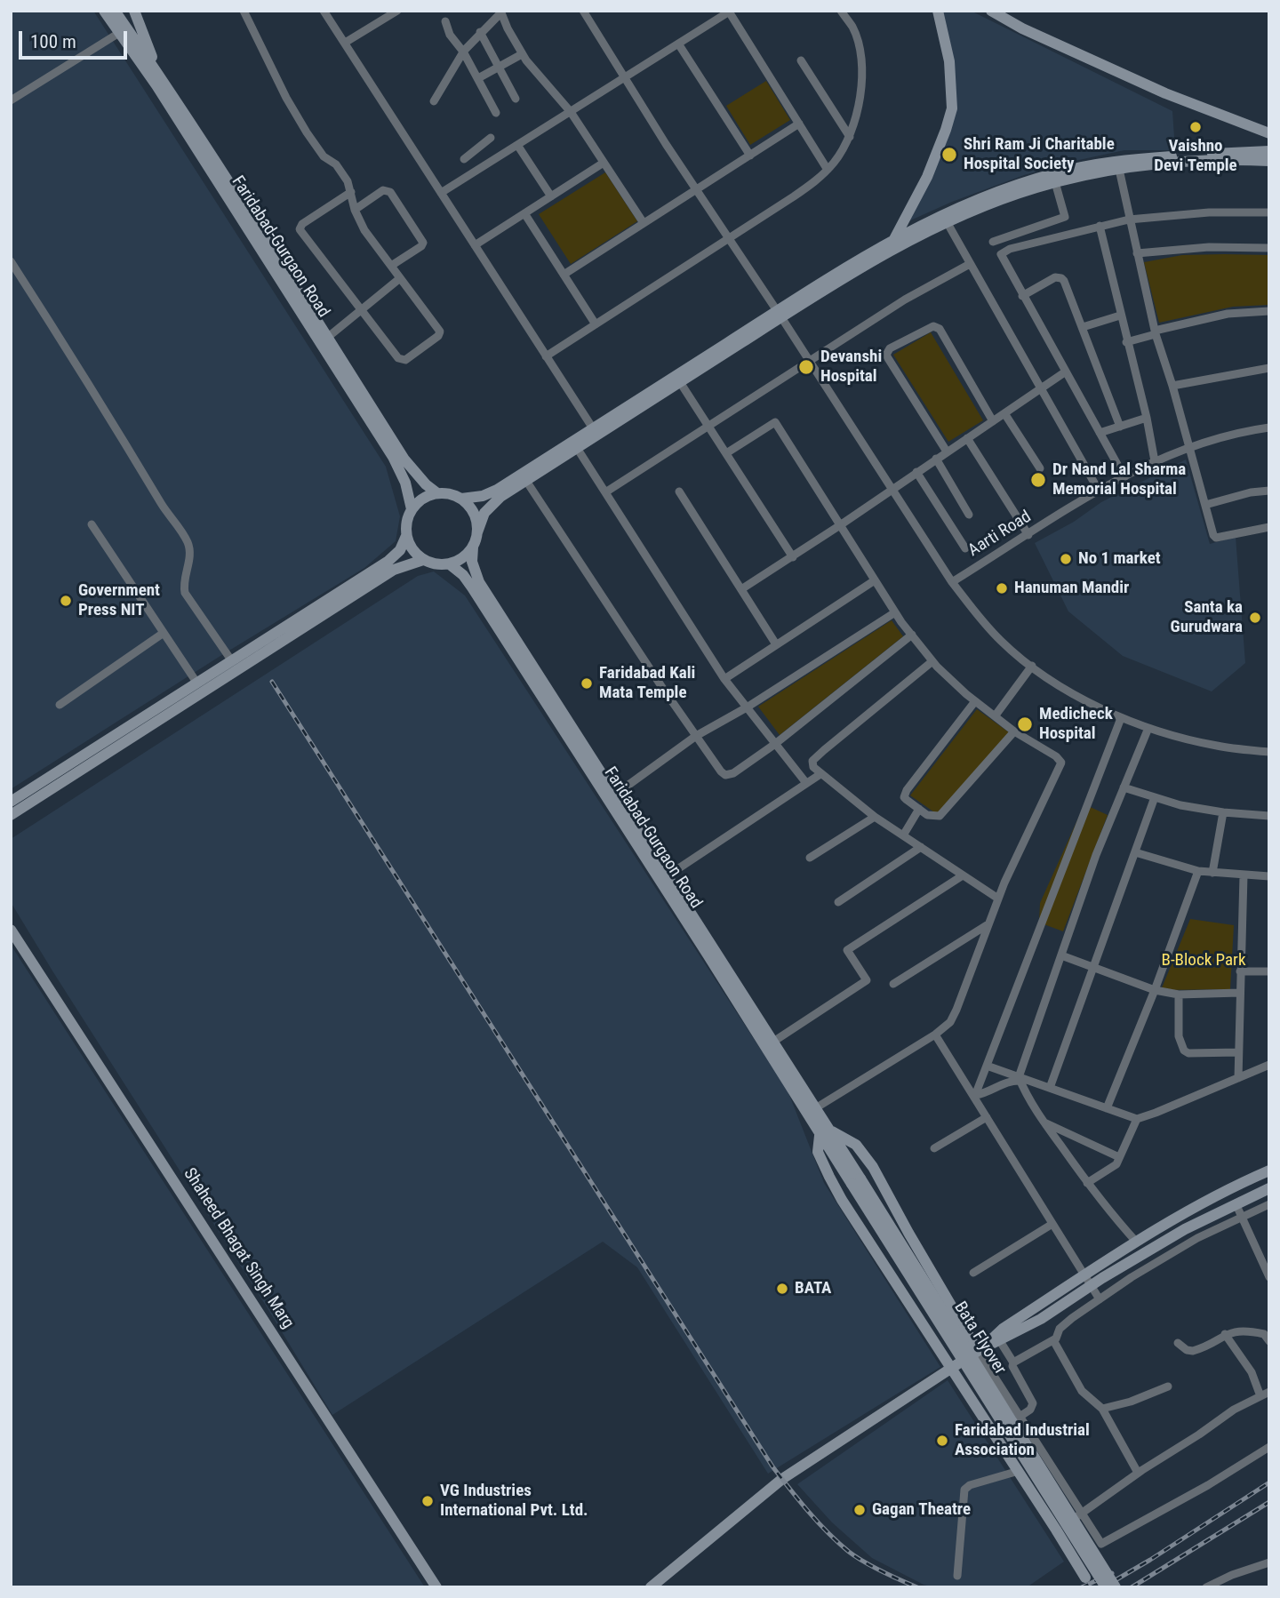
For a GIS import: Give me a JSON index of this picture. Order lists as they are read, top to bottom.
{
  "streets": {
    "street": [
      "Faridabad-Gurgaon Road",
      "Aarti Road",
      "Shaheed Bhagat Singh Marg",
      "Bata Flyover"
    ]
  },
  "crossings": [
    ["Faridabad-Gurgaon Road", "Bata Flyover"]
  ],
  "parks": ["B-Block Park"],
  "places": [
    "Vaishno Devi Temple",
    "Shri Ram Ji Charitable Hospital Society",
    "Devanshi Hospital",
    "Dr Nand Lal Sharma Memorial Hospital",
    "No 1 market",
    "Hanuman Mandir",
    "Government Press NIT",
    "Santa ka Gurudwara",
    "Faridabad Kali Mata Temple",
    "Medicheck Hospital",
    "BATA",
    "Faridabad Industrial Association",
    "VG Industries International Pvt. Ltd.",
    "Gagan Theatre"
  ],
  "scale_bar": "100 m"
}
